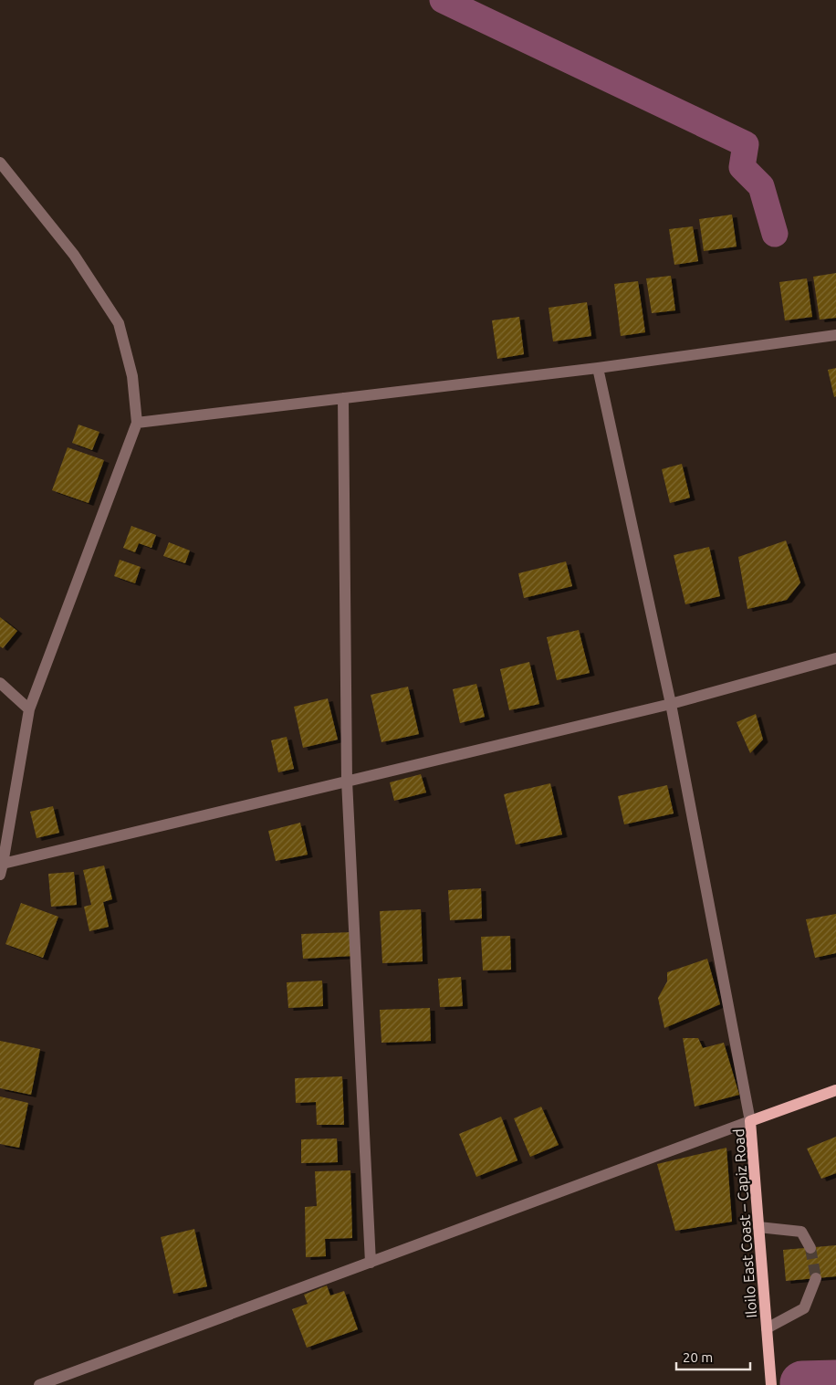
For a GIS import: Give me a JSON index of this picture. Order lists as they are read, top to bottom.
{
  "streets": {
    "main road": ["Iloilo East Coast – Capiz Road"]
  },
  "scale_bar": "20 m"
}
